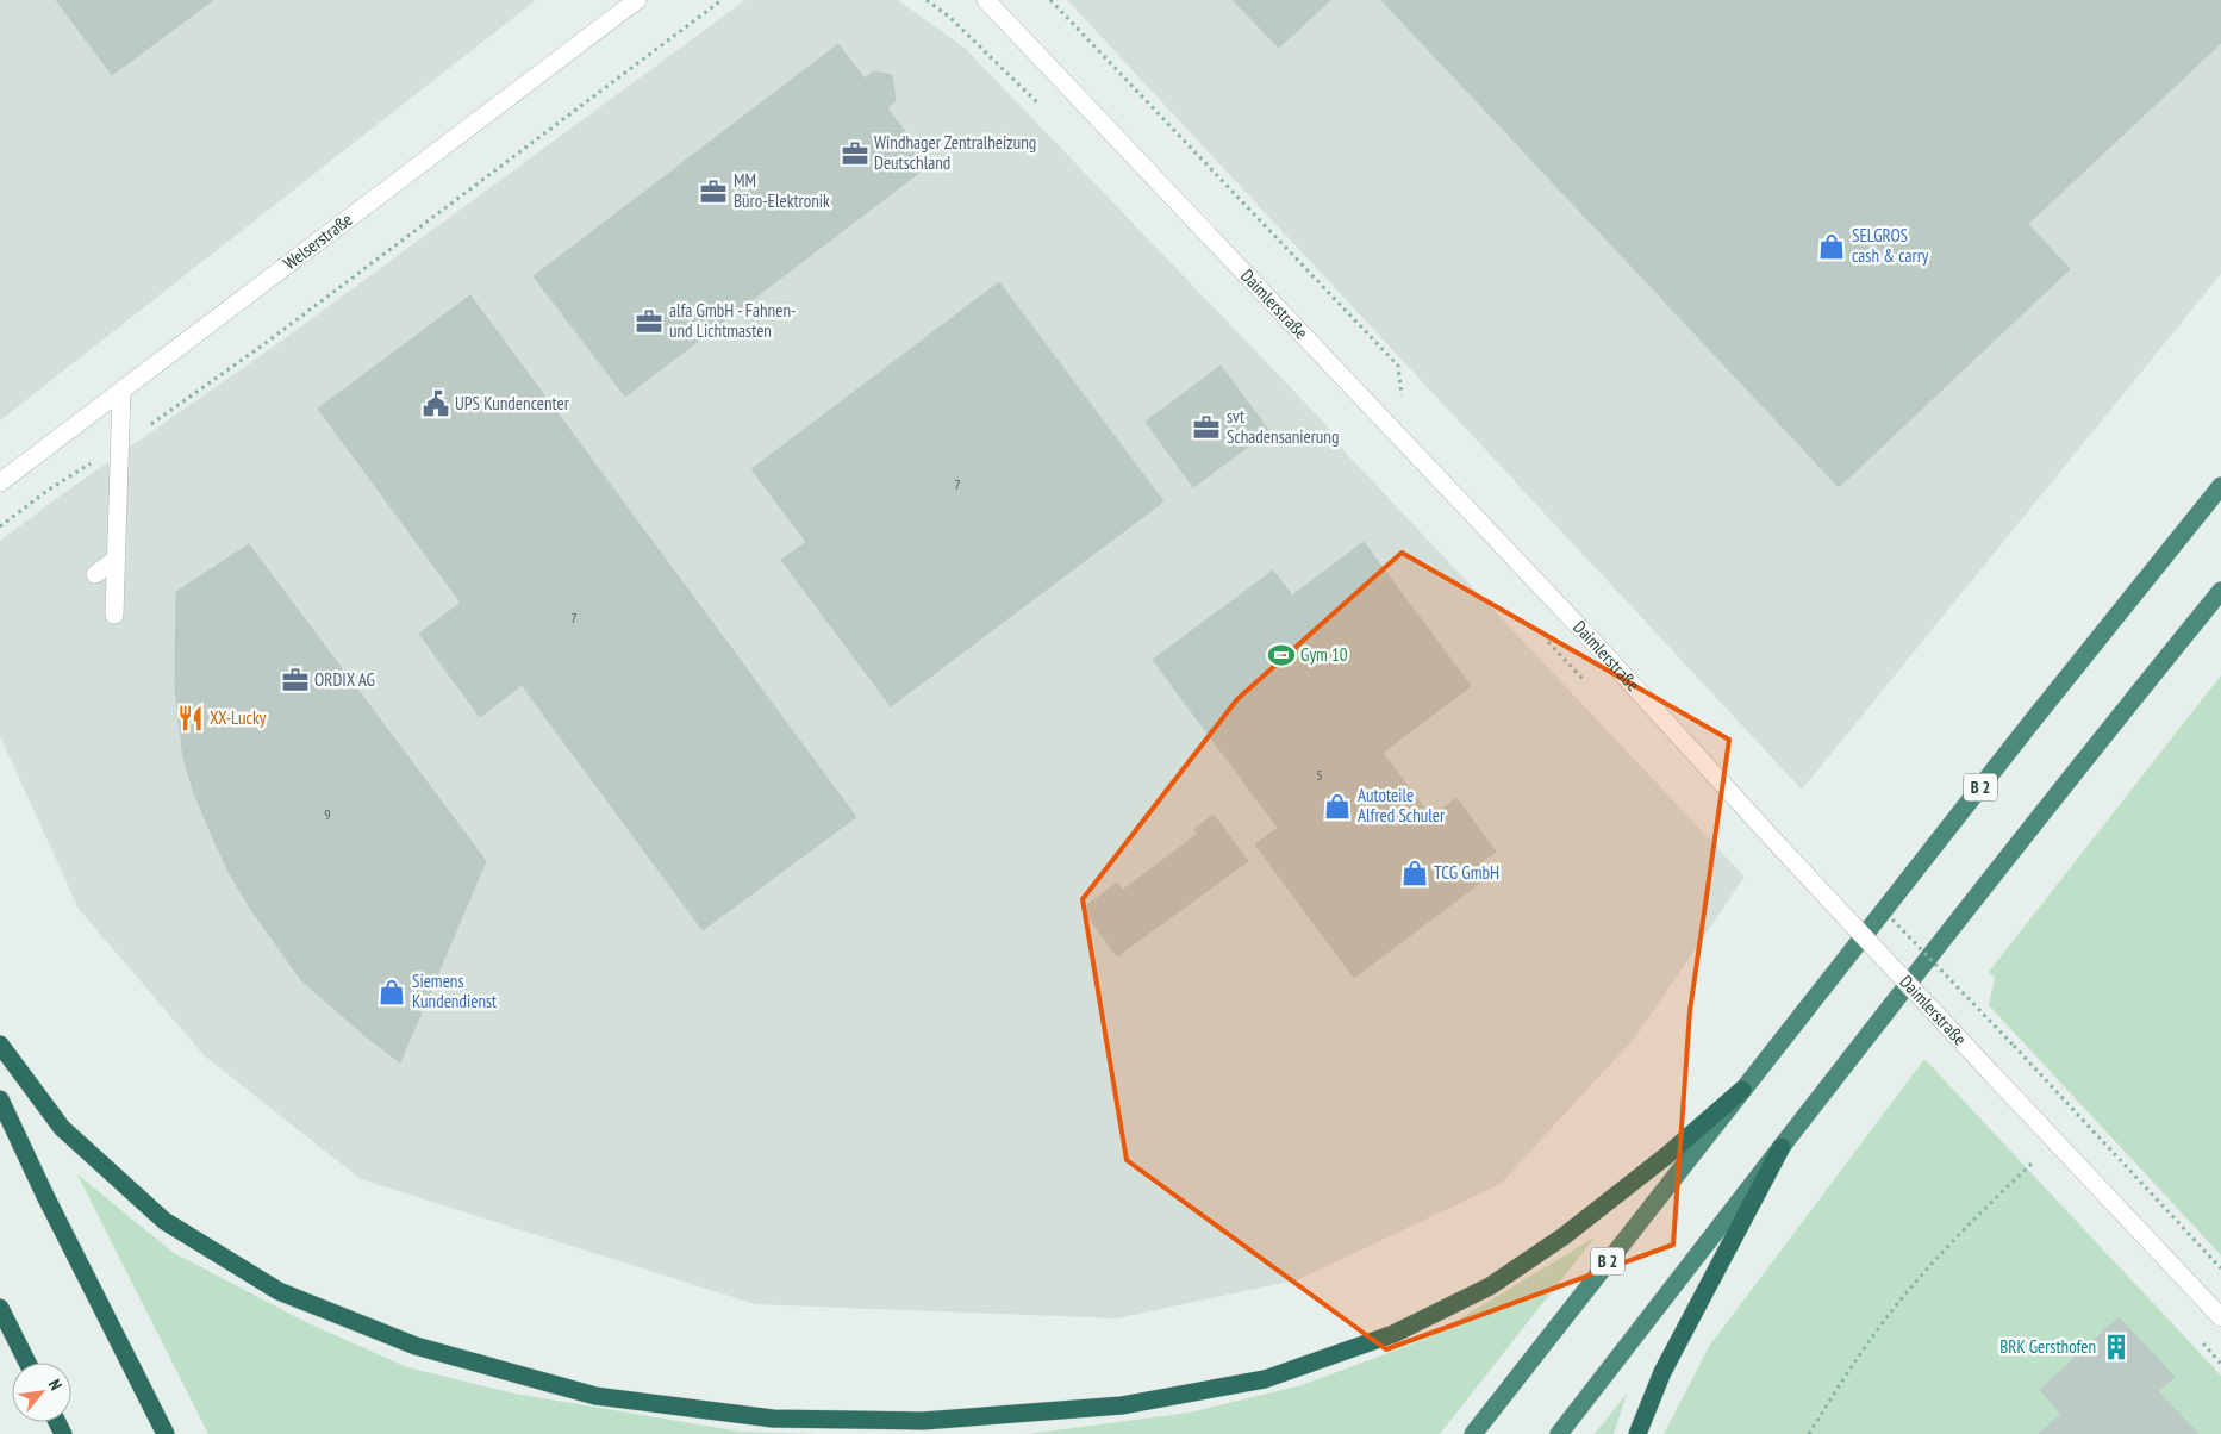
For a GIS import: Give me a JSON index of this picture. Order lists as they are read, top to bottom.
{
  "streets": {
    "highway": ["B 2"],
    "street": ["Welserstraße", "Daimlerstraße"]
  },
  "places": {
    "office": [
      "Windhager Zentralheizung Deutschland",
      "MM Büro-Elektronik",
      "alfa GmbH - Fahnen- und Lichtmasten",
      "svt Schadensanierung",
      "ORDIX AG"
    ],
    "shop": [
      "SELGROS cash & carry",
      "Autoteile Alfred Schuler",
      "TCG GmbH",
      "Siemens Kundendienst"
    ],
    "public building": ["UPS Kundencenter"],
    "sports": ["Gym 10"],
    "restaurant": ["XX-Lucky"],
    "building": ["BRK Gersthofen"]
  },
  "house_numbers": [
    "7",
    "7",
    "5",
    "9"
  ],
  "north": "top right"
}
